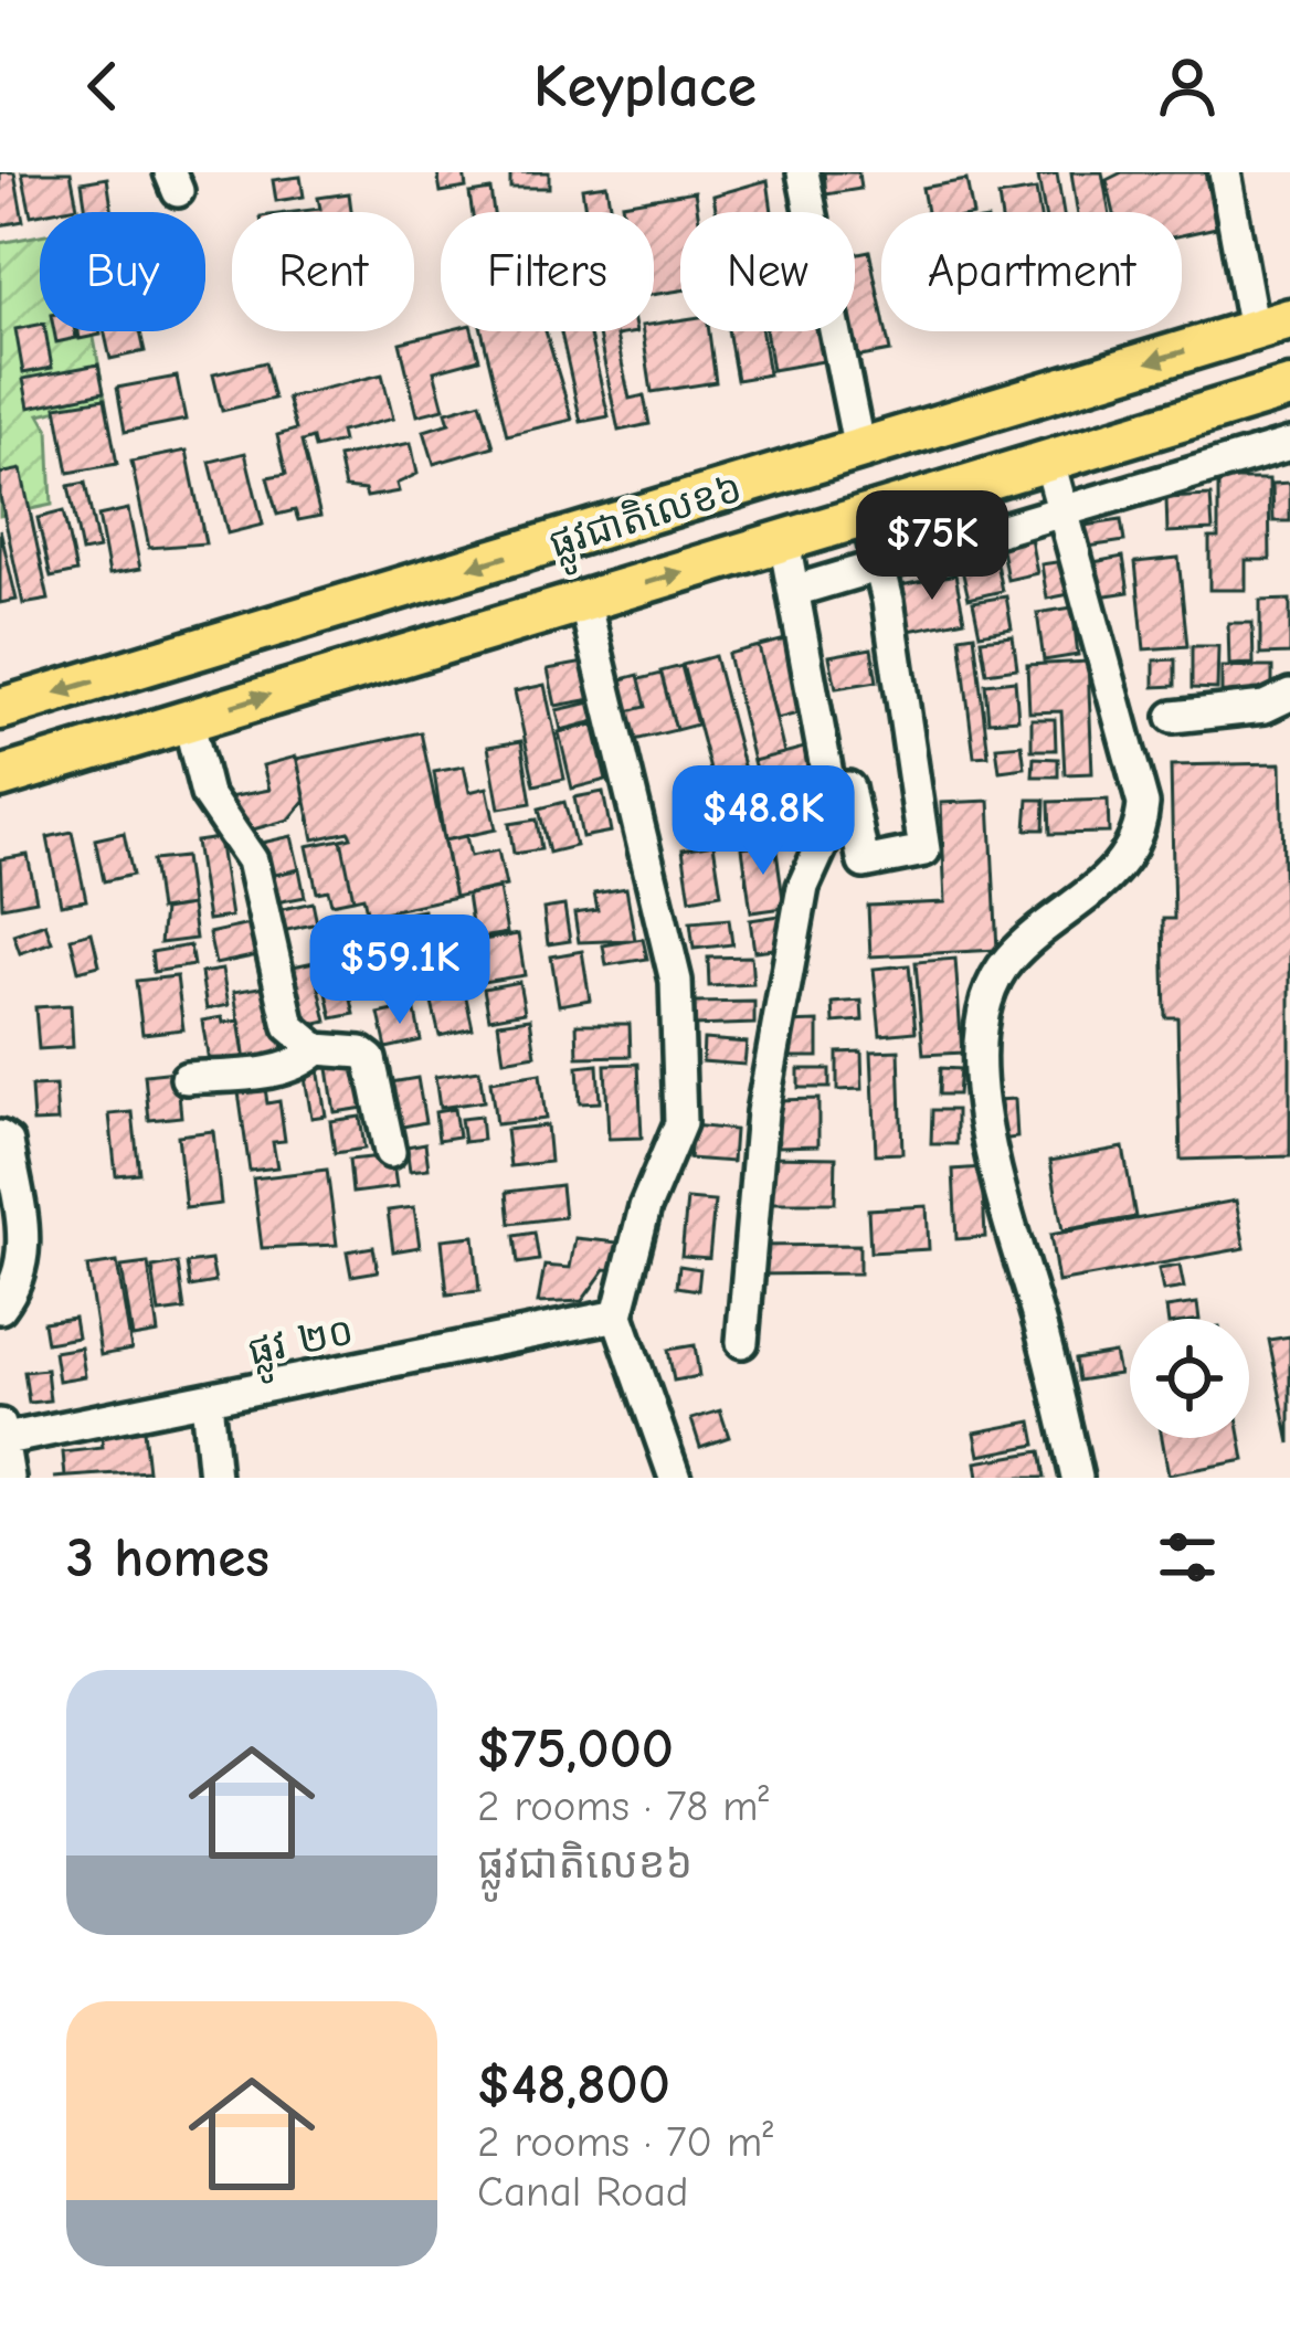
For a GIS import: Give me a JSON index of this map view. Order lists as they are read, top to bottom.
{
  "streets": {
    "main road": ["ផ្លូវជាតិលេខ៦"],
    "street": ["ផ្លូវ ២០"]
  },
  "page": {
    "header": "Keyplace",
    "chip": [
      "Buy",
      "Rent",
      "Filters",
      "New",
      "Apartment"
    ],
    "price": ["$75K", "$48.8K", "$59.1K"],
    "heading": "3 homes",
    "list": [
      {
        "name": "$75,000",
        "note": "2 rooms · 78 m² · ផ្លូវជាតិលេខ៦"
      },
      {
        "name": "$48,800",
        "note": "2 rooms · 70 m² · Canal Road"
      }
    ]
  }
}
